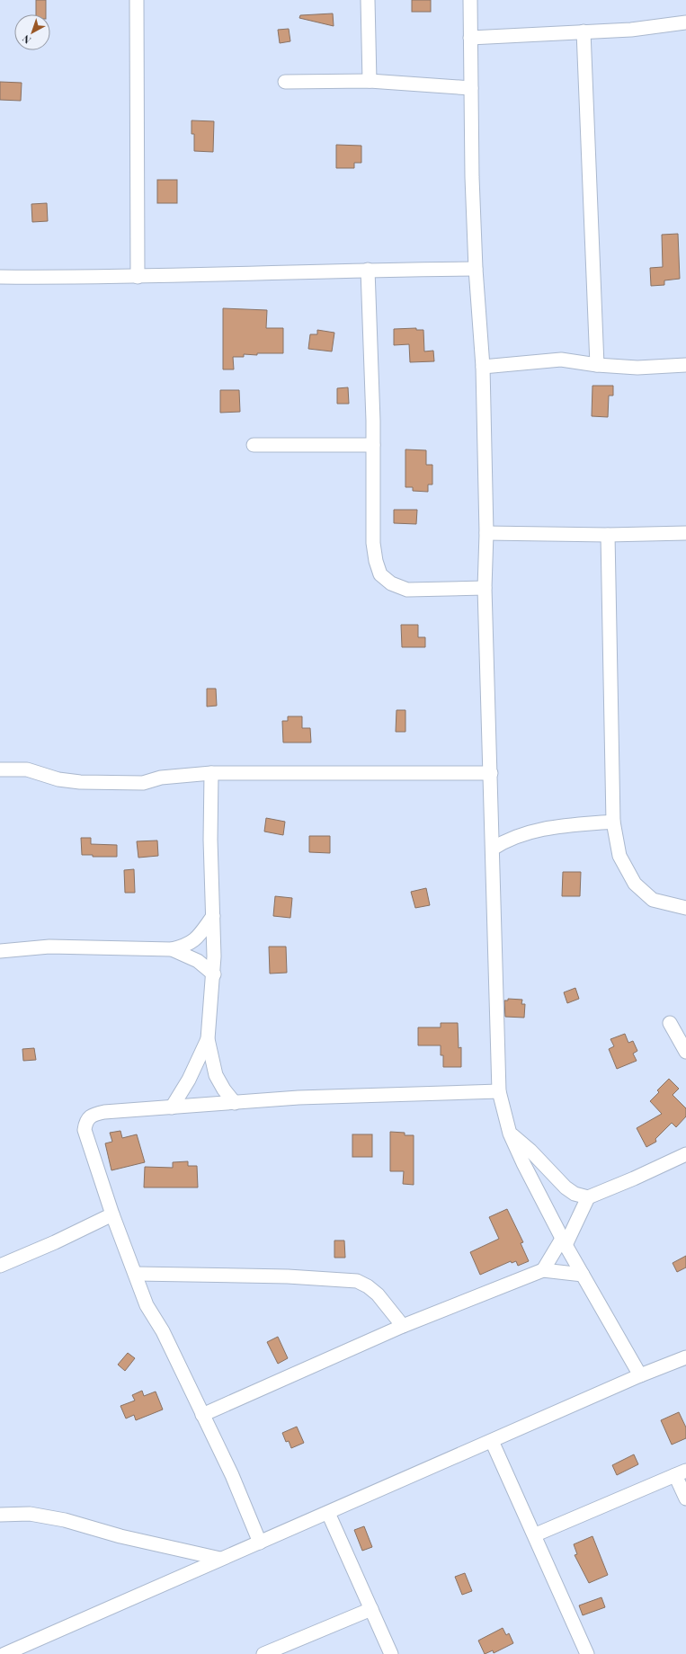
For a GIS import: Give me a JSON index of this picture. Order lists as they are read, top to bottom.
{
  "north": "bottom left"
}
